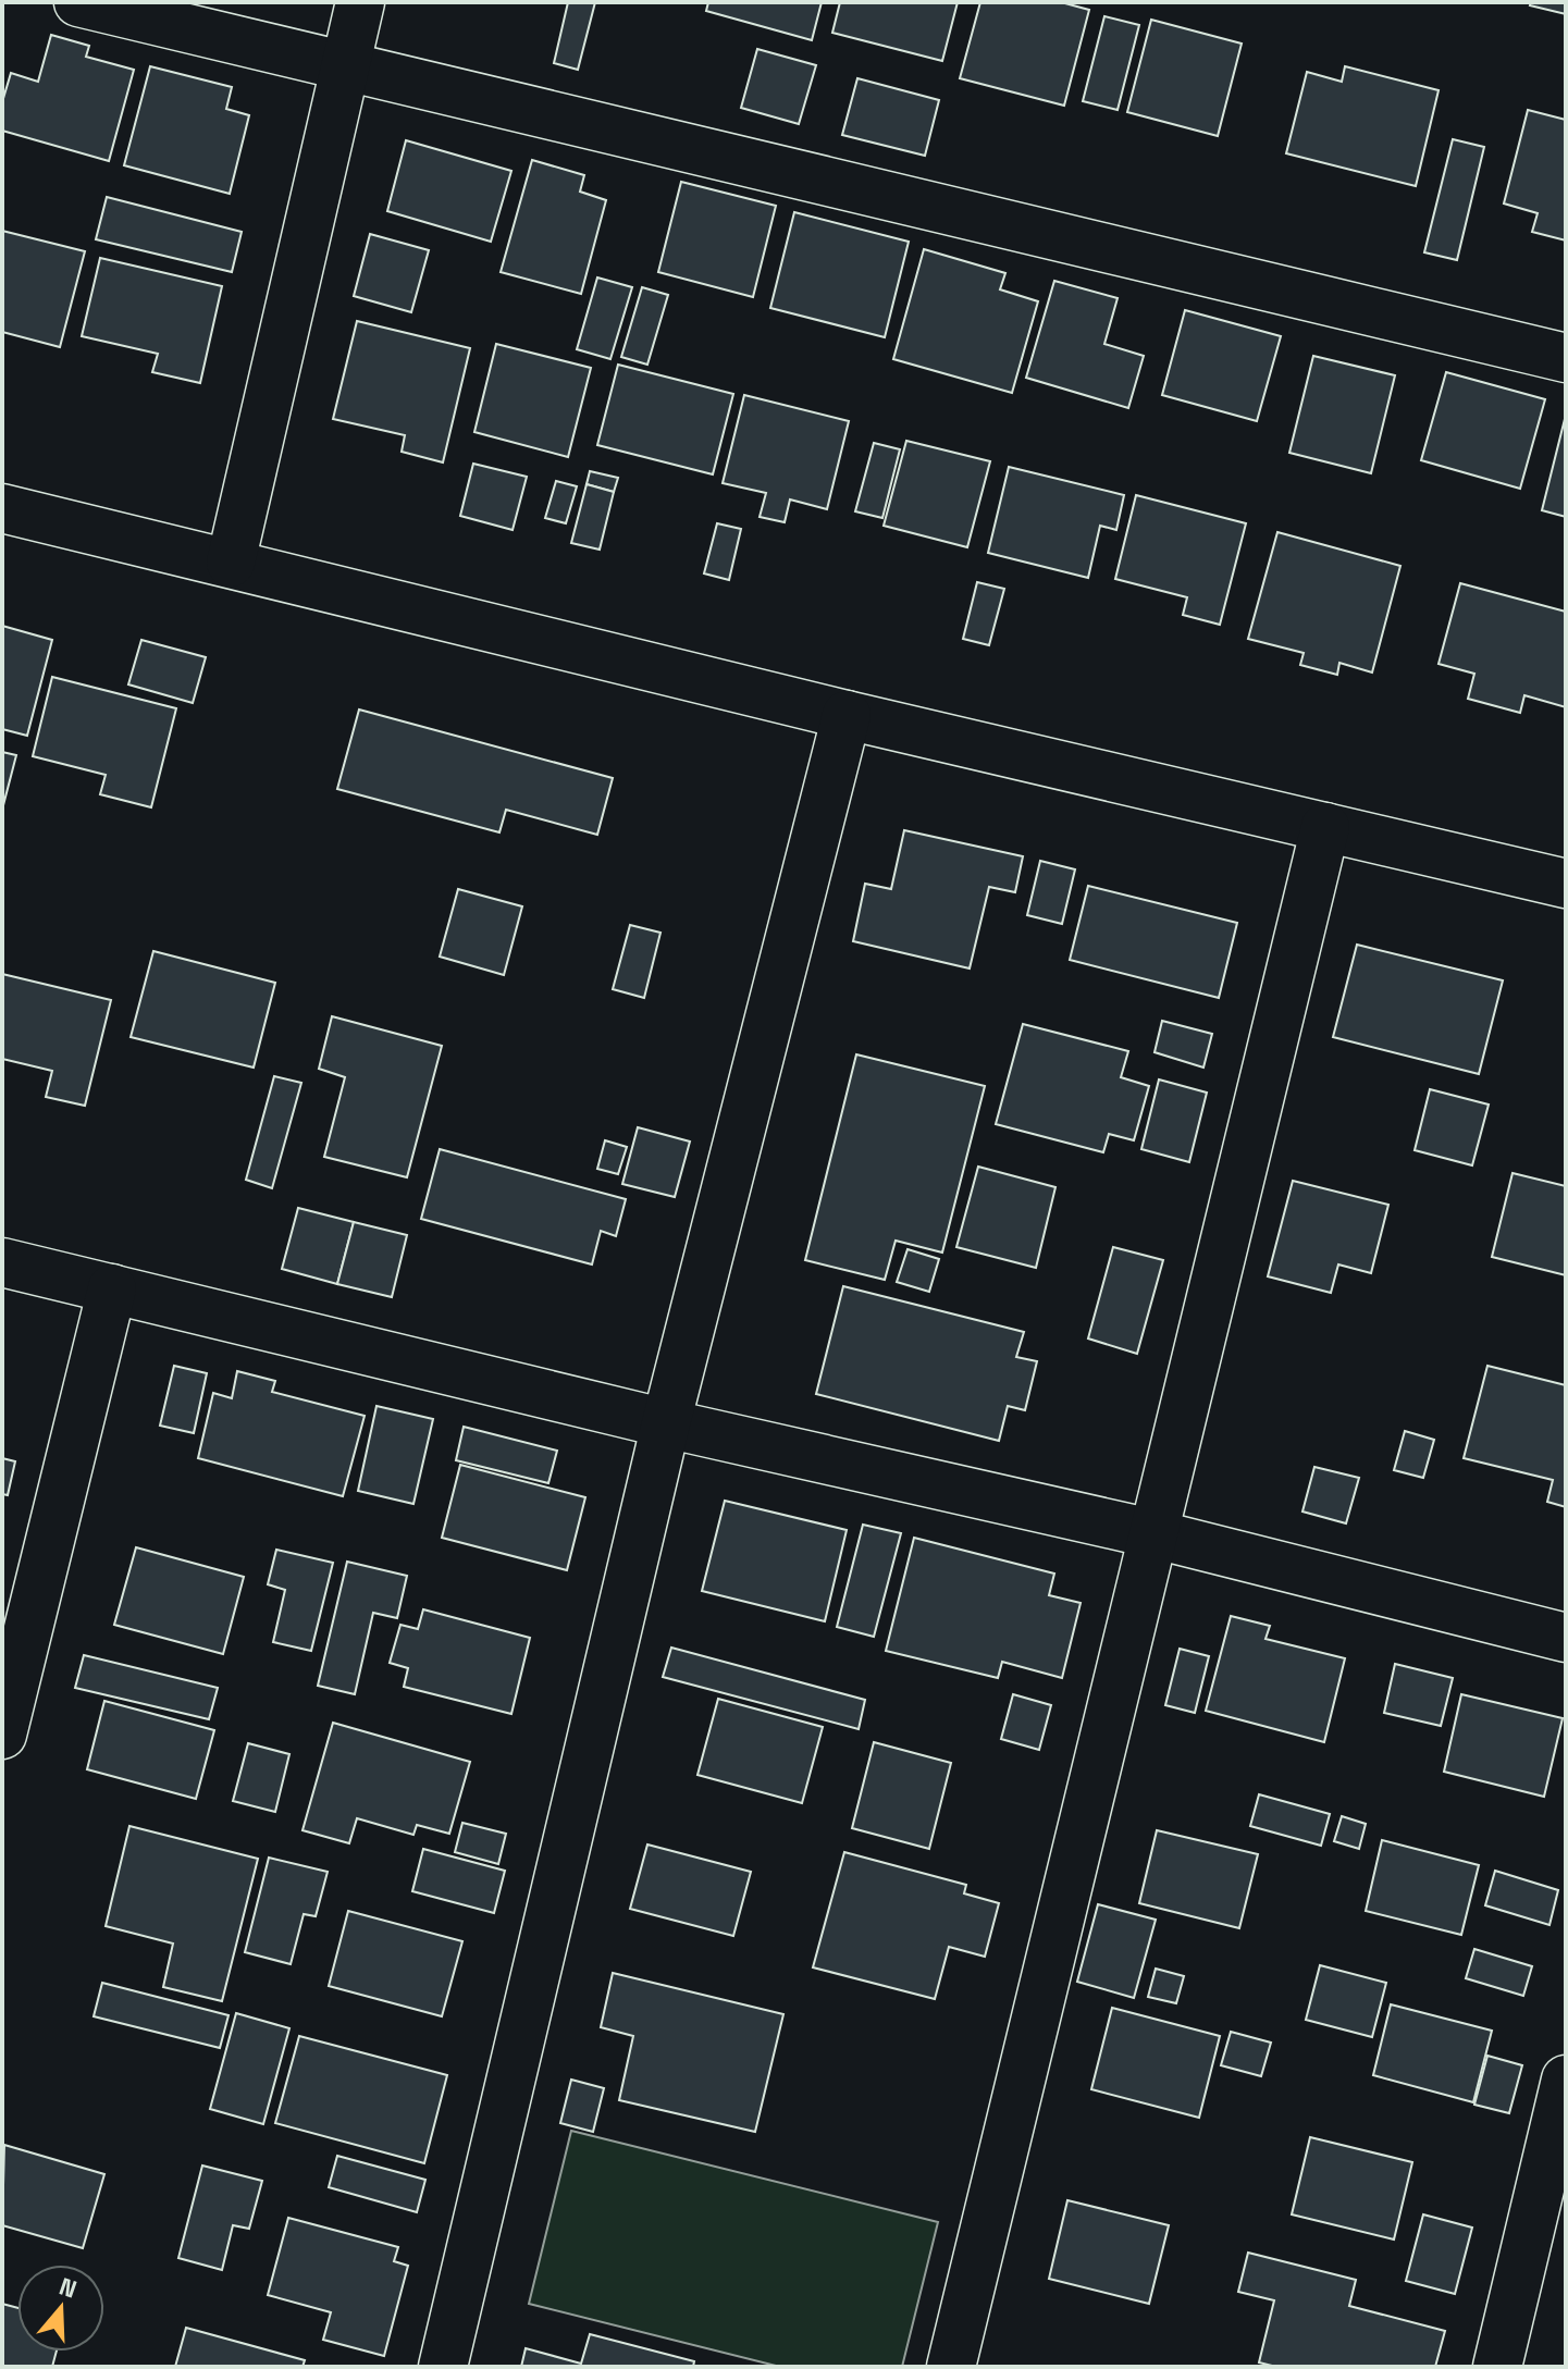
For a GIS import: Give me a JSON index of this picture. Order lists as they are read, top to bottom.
{
  "north": "top"
}
